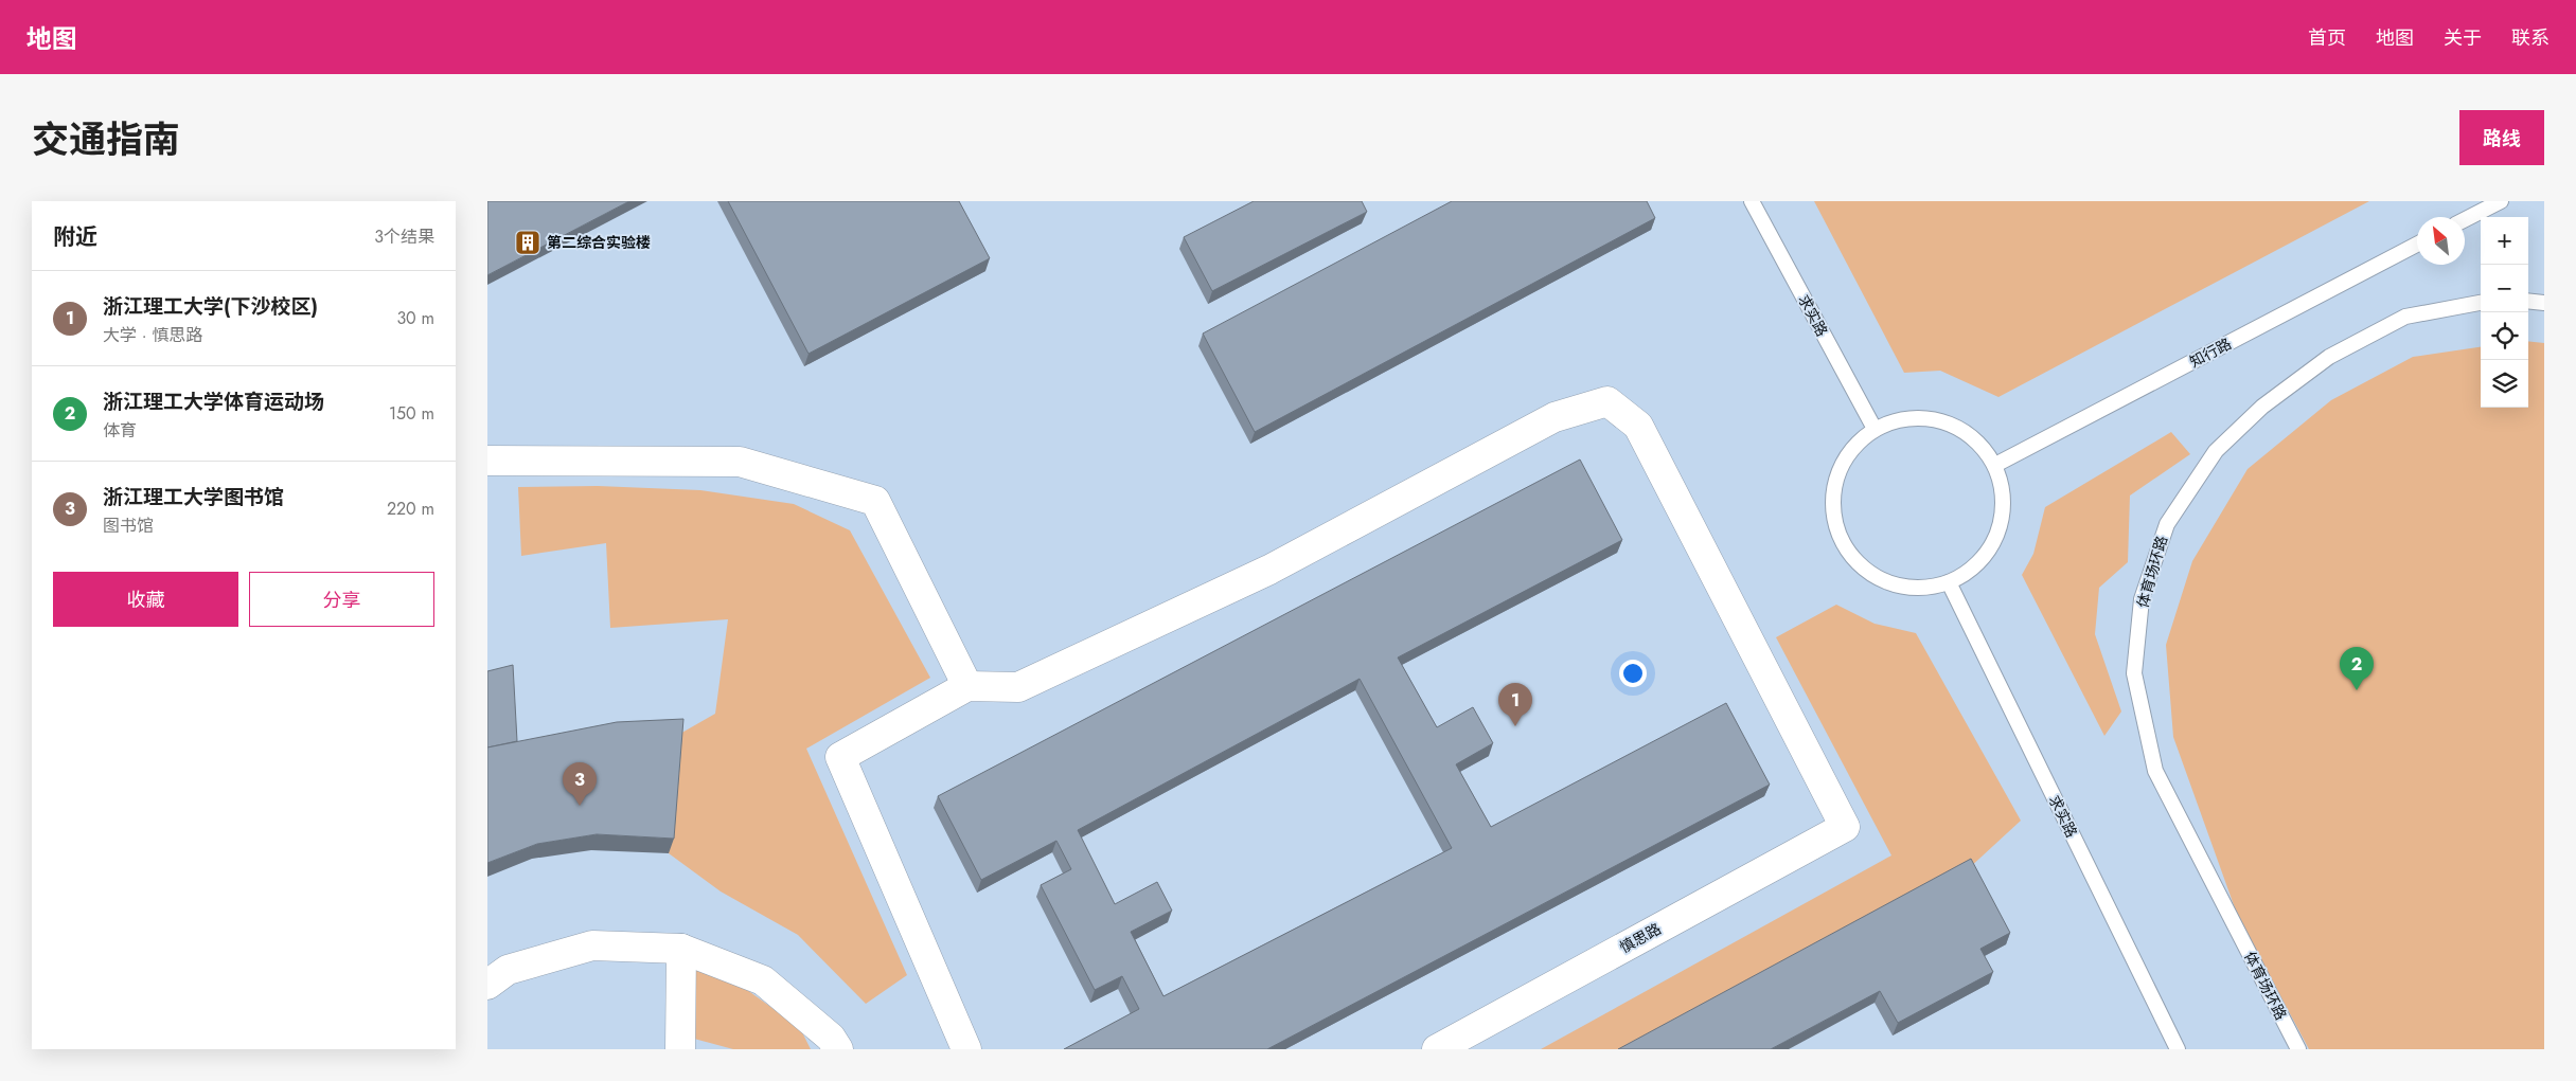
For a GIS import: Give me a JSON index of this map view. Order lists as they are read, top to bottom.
{
  "streets": {
    "street": ["慎思路"],
    "lane": ["求实路", "知行路", "体育场环路"]
  },
  "crossings": [
    ["求实路", "知行路"]
  ],
  "places": {
    "building": ["第二综合实验楼"]
  },
  "north": "top left",
  "page": {
    "header": "地图",
    "nav": [
      "首页",
      "地图",
      "关于",
      "联系"
    ],
    "title": "交通指南",
    "buttons": [
      "路线",
      ["收藏", "分享"]
    ],
    "heading": ["附近", "3个结果"],
    "map_buttons": ["+", "−"],
    "list": [
      {
        "mark": "1",
        "name": "浙江理工大学(下沙校区)",
        "note": "大学 · 慎思路",
        "value": "30 m"
      },
      {
        "mark": "2",
        "name": "浙江理工大学体育运动场",
        "note": "体育",
        "value": "150 m"
      },
      {
        "mark": "3",
        "name": "浙江理工大学图书馆",
        "note": "图书馆",
        "value": "220 m"
      }
    ],
    "pins": ["2", "1", "3"]
  }
}
